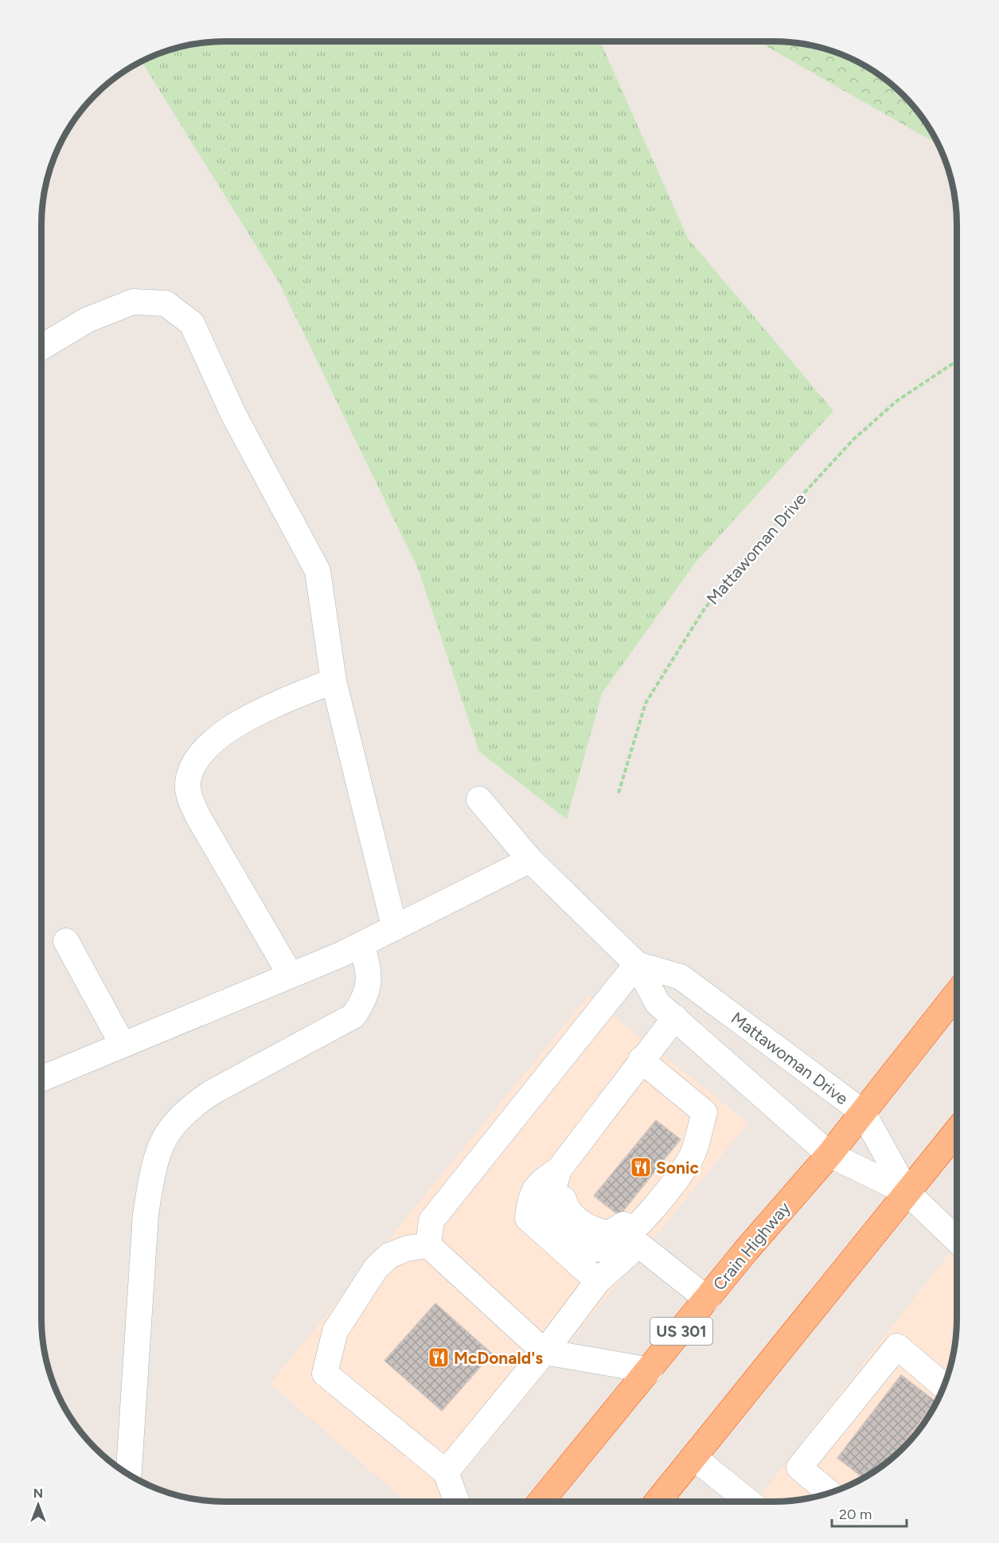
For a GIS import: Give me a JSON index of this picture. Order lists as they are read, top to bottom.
{
  "streets": {
    "highway": ["Crain Highway", "US 301"],
    "street": ["Mattawoman Drive"]
  },
  "crossings": [
    ["Mattawoman Drive", "Crain Highway"]
  ],
  "places": {
    "restaurant": ["Sonic", "McDonald's"]
  },
  "scale_bar": "20 m",
  "north": "top"
}
